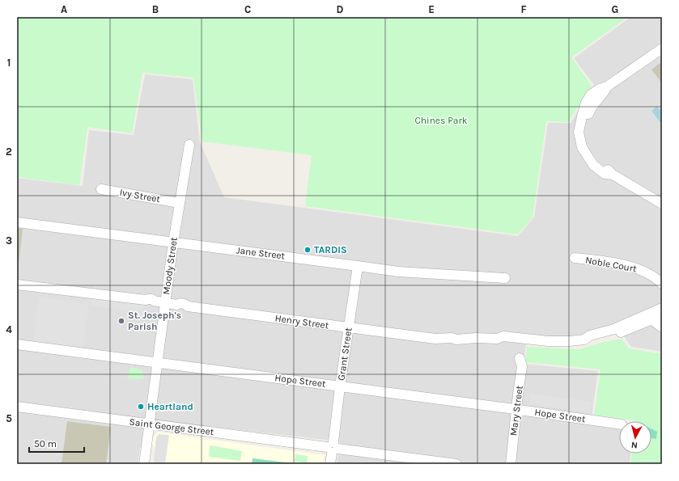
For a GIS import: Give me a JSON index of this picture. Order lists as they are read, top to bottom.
{
  "streets": {
    "street": [
      "Ivy Street",
      "Jane Street",
      "Noble Court",
      "Moody Street",
      "Henry Street",
      "Grant Street",
      "Hope Street",
      "Mary Street",
      "Saint George Street"
    ]
  },
  "crossings": [
    ["Ivy Street", "Moody Street"],
    ["Jane Street", "Moody Street"],
    ["Jane Street", "Grant Street"],
    ["Moody Street", "Henry Street"],
    ["Moody Street", "Hope Street"],
    ["Moody Street", "Saint George Street"],
    ["Henry Street", "Grant Street"],
    ["Grant Street", "Hope Street"],
    ["Grant Street", "Saint George Street"],
    ["Hope Street", "Mary Street"]
  ],
  "parks": ["Chines Park"],
  "places": ["TARDIS", "St. Joseph's Parish", "Heartland"],
  "scale_bar": "50 m",
  "north": "bottom",
  "grid": {
    "columns": [
      "A",
      "B",
      "C",
      "D",
      "E",
      "F",
      "G"
    ],
    "rows": [
      "1",
      "2",
      "3",
      "4",
      "5"
    ]
  }
}
